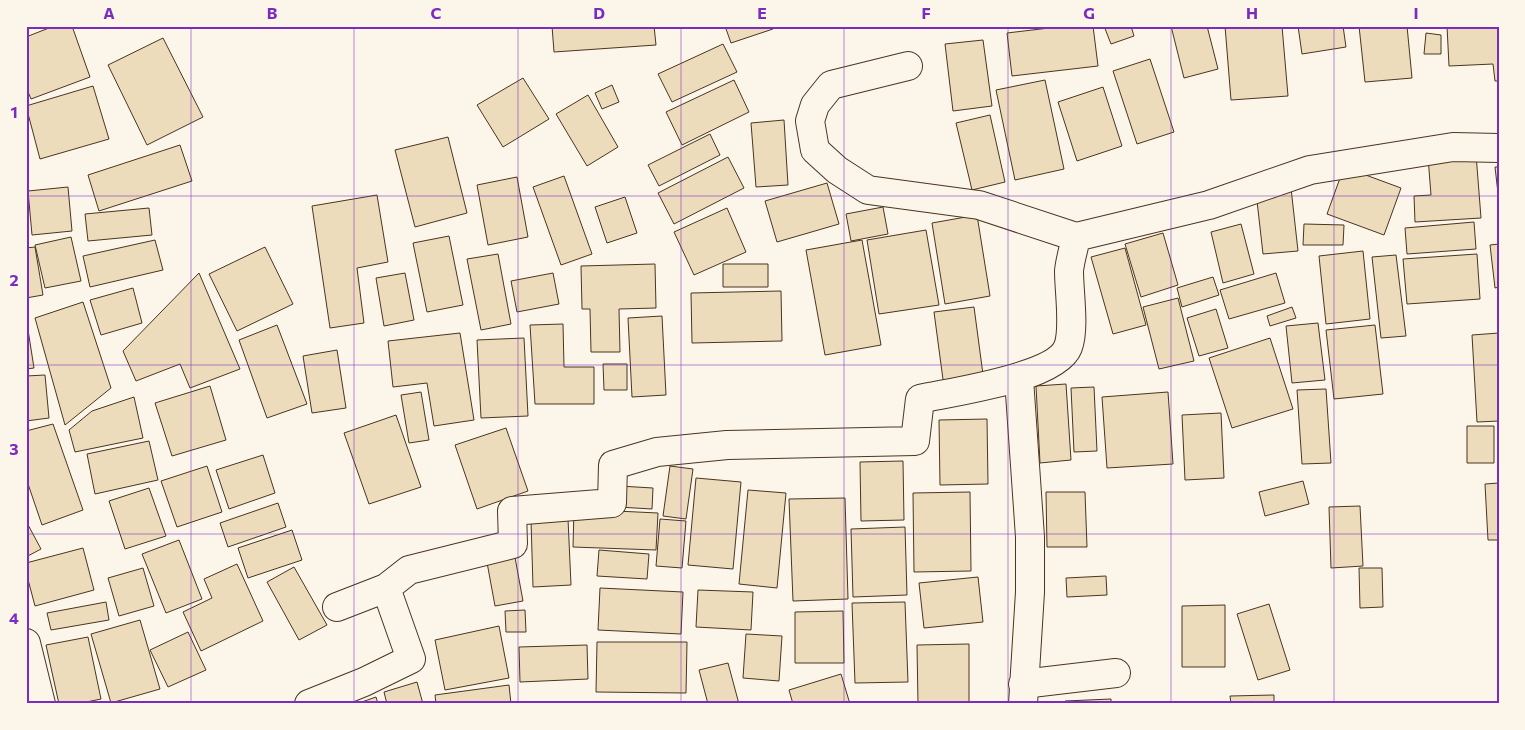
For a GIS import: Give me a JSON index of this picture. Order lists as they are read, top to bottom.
{
  "grid": {
    "columns": [
      "A",
      "B",
      "C",
      "D",
      "E",
      "F",
      "G",
      "H",
      "I"
    ],
    "rows": [
      "1",
      "2",
      "3",
      "4"
    ]
  }
}
